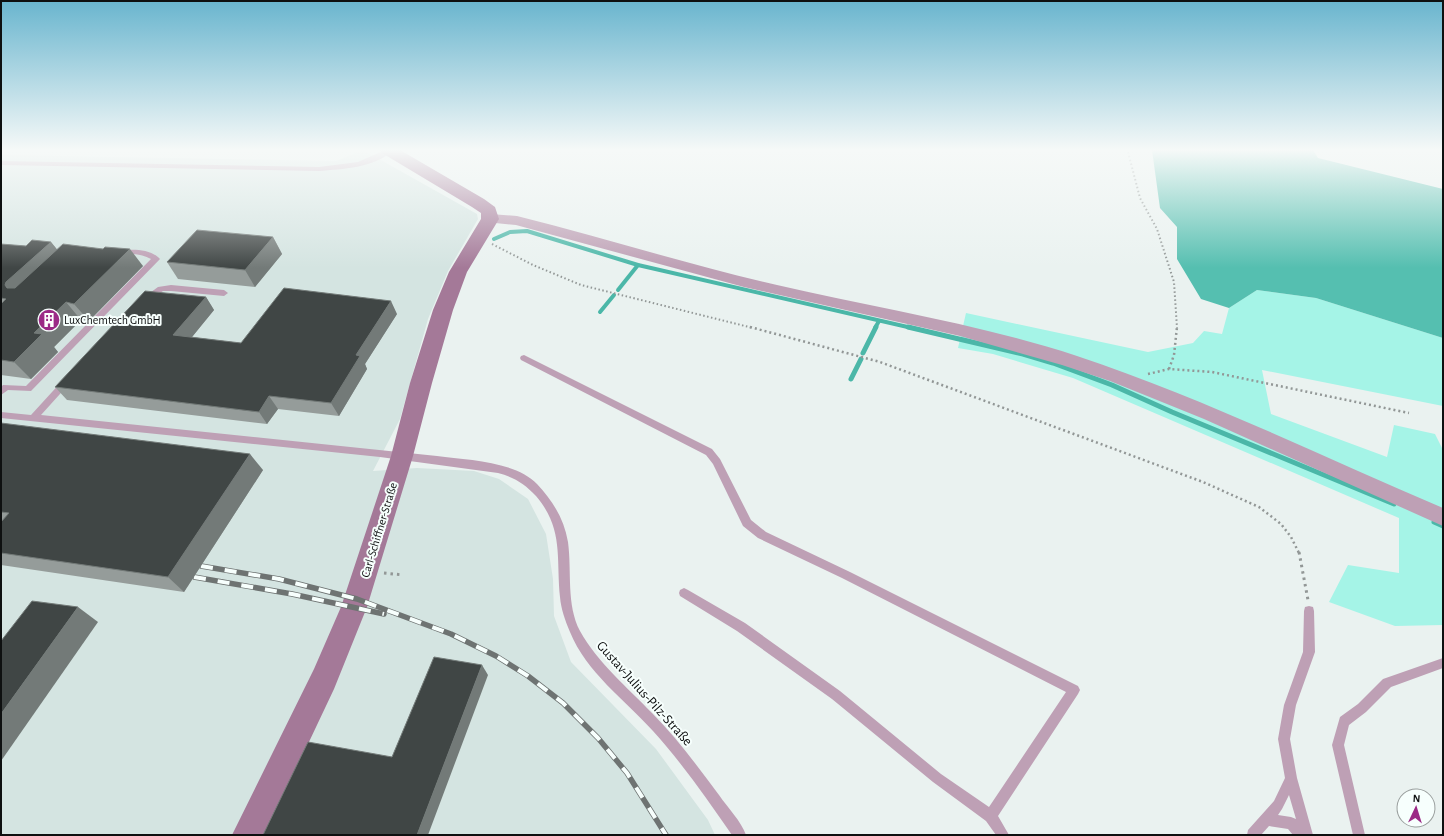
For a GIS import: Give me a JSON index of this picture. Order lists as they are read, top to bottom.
{
  "streets": {
    "main road": ["Carl-Schiffner-Straße"],
    "lane": ["Gustav-Julius-Pilz-Straße"]
  },
  "crossings": [
    ["Carl-Schiffner-Straße", "Gustav-Julius-Pilz-Straße"]
  ],
  "places": {
    "building": ["LuxChemtech GmbH"]
  },
  "north": "top"
}
